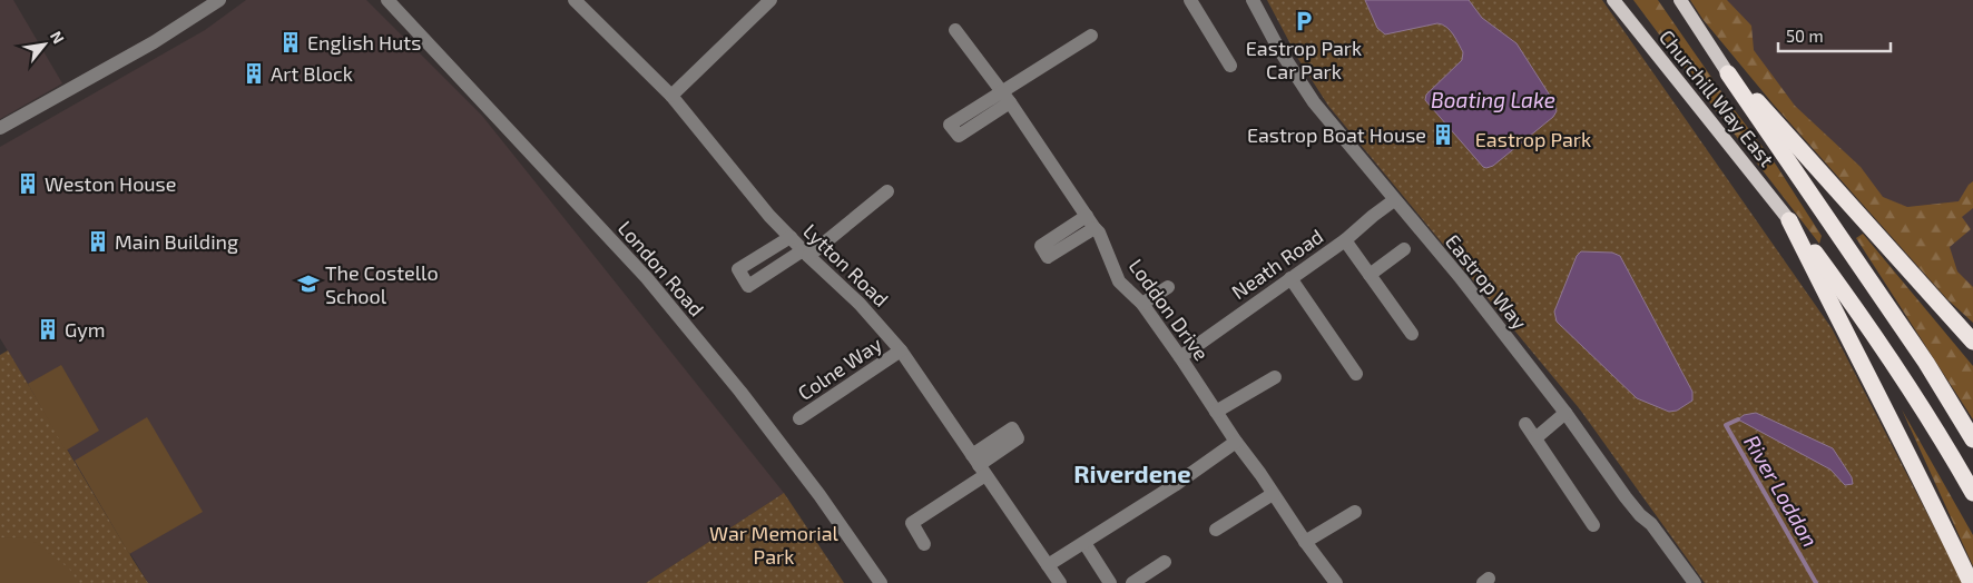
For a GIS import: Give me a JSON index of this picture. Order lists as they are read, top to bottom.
{
  "streets": {
    "main road": ["Churchill Way East"],
    "street": [
      "Neath Road",
      "Lytton Road",
      "London Road",
      "Eastrop Way",
      "Loddon Drive",
      "Colne Way"
    ]
  },
  "crossings": [
    ["Neath Road", "Eastrop Way"],
    ["Neath Road", "Loddon Drive"],
    ["Lytton Road", "Colne Way"]
  ],
  "districts": ["Riverdene"],
  "water": ["Boating Lake", "River Loddon"],
  "parks": ["Eastrop Park", "War Memorial Park"],
  "places": {
    "parking": ["Eastrop Park Car Park"],
    "building": [
      "English Huts",
      "Art Block",
      "Eastrop Boat House",
      "Weston House",
      "Main Building",
      "Gym"
    ],
    "school or university": ["The Costello School"]
  },
  "scale_bar": "50 m",
  "north": "top right"
}
